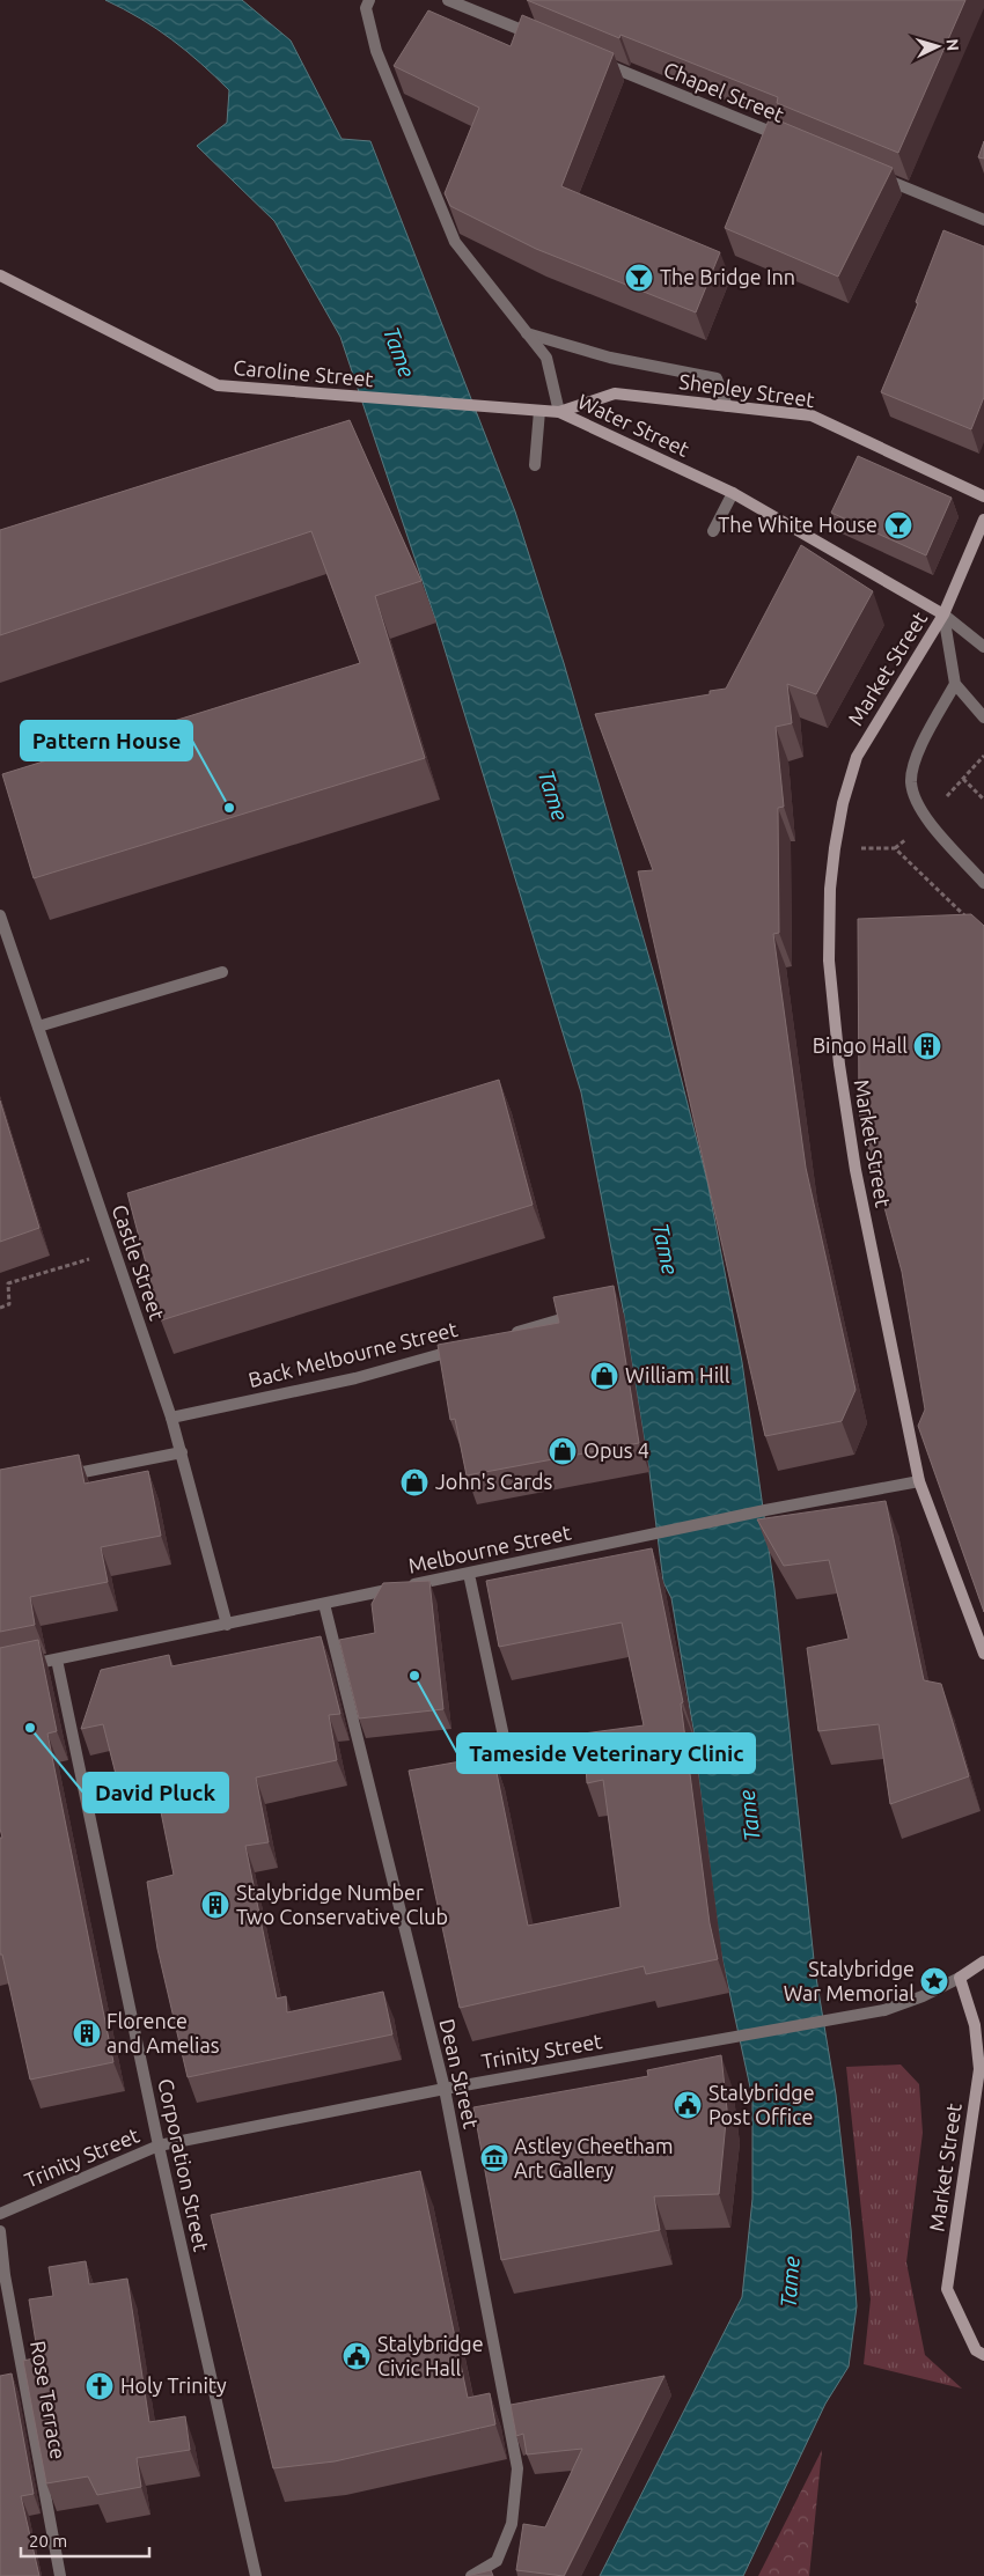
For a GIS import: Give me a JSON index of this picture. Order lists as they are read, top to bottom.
{
  "streets": {
    "main road": [
      "Caroline Street",
      "Shepley Street",
      "Water Street",
      "Market Street"
    ],
    "street": [
      "Chapel Street",
      "Castle Street",
      "Back Melbourne Street",
      "Melbourne Street",
      "Trinity Street",
      "Dean Street",
      "Corporation Street",
      "Rose Terrace"
    ]
  },
  "crossings": [
    ["Caroline Street", "Shepley Street"],
    ["Caroline Street", "Water Street"],
    ["Shepley Street", "Water Street"],
    ["Water Street", "Market Street"],
    ["Market Street", "Melbourne Street"],
    ["Market Street", "Trinity Street"],
    ["Castle Street", "Back Melbourne Street"],
    ["Castle Street", "Melbourne Street"],
    ["Melbourne Street", "Dean Street"],
    ["Melbourne Street", "Corporation Street"],
    ["Trinity Street", "Dean Street"],
    ["Trinity Street", "Corporation Street"]
  ],
  "water": ["Tame"],
  "places": {
    "bar": ["The Bridge Inn", "The White House"],
    "other": ["Pattern House", "Tameside Veterinary Clinic", "David Pluck"],
    "building": ["Bingo Hall", "Stalybridge Number Two Conservative Club", "Florence and Amelias"],
    "shop": ["William Hill", "Opus 4", "John's Cards"],
    "place": ["Stalybridge War Memorial"],
    "public building": ["Stalybridge Post Office", "Stalybridge Civic Hall"],
    "museum": ["Astley Cheetham Art Gallery"],
    "church": ["Holy Trinity"]
  },
  "scale_bar": "20 m",
  "north": "right"
}
